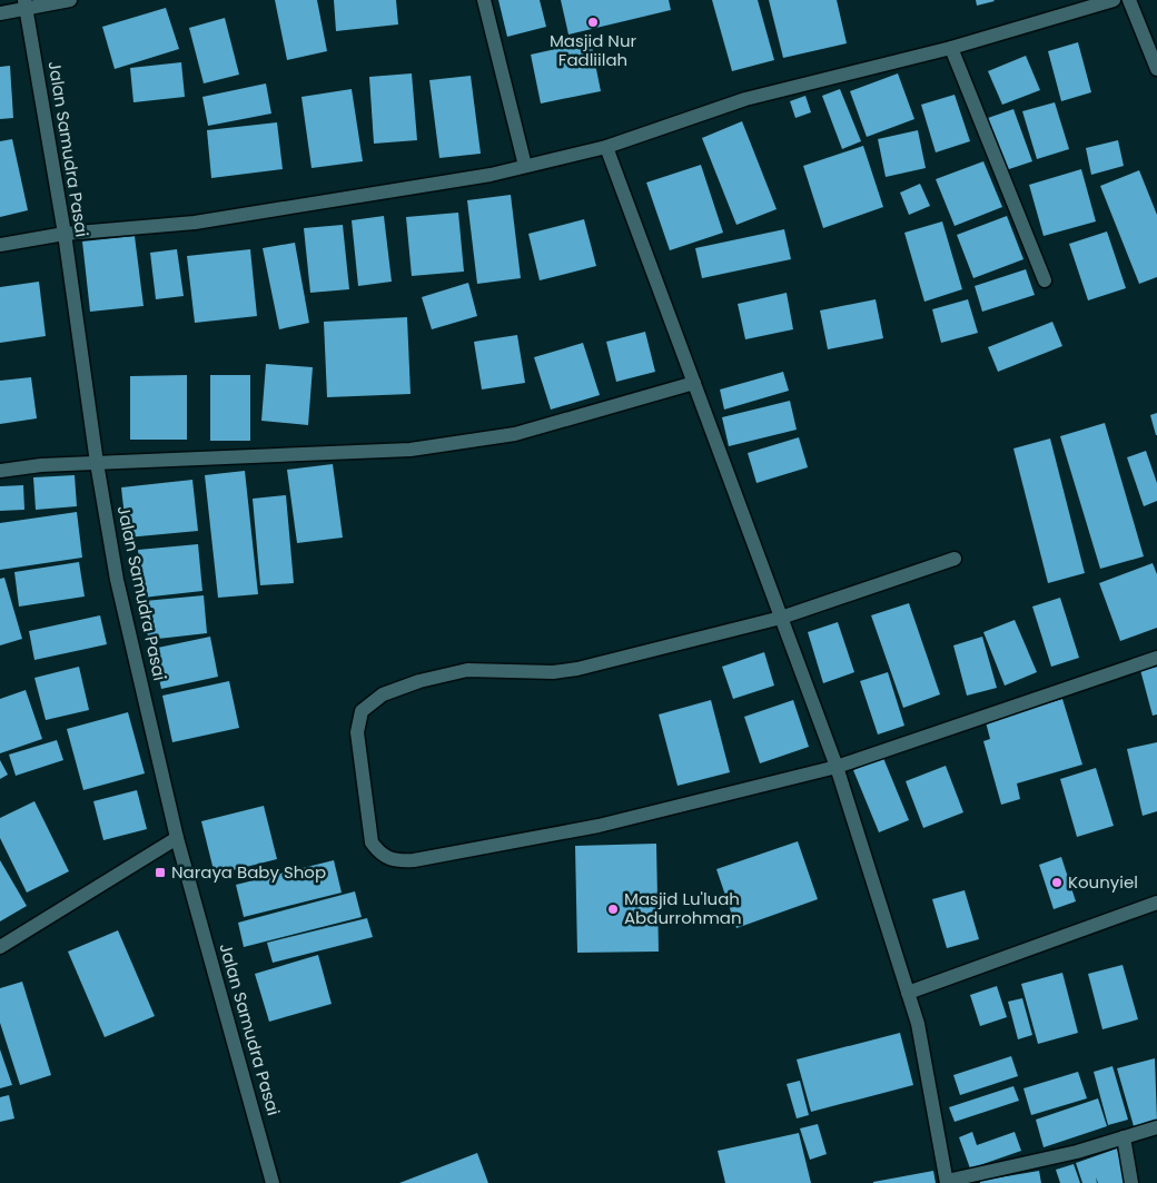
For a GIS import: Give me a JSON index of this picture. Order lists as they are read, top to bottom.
{
  "streets": {
    "street": ["Jalan Samudra Pasai"]
  },
  "places": {
    "other": ["Masjid Nur Fadliilah", "Kounyiel", "Masjid Lu'luah Abdurrohman"],
    "transit": ["Naraya Baby Shop"]
  }
}
